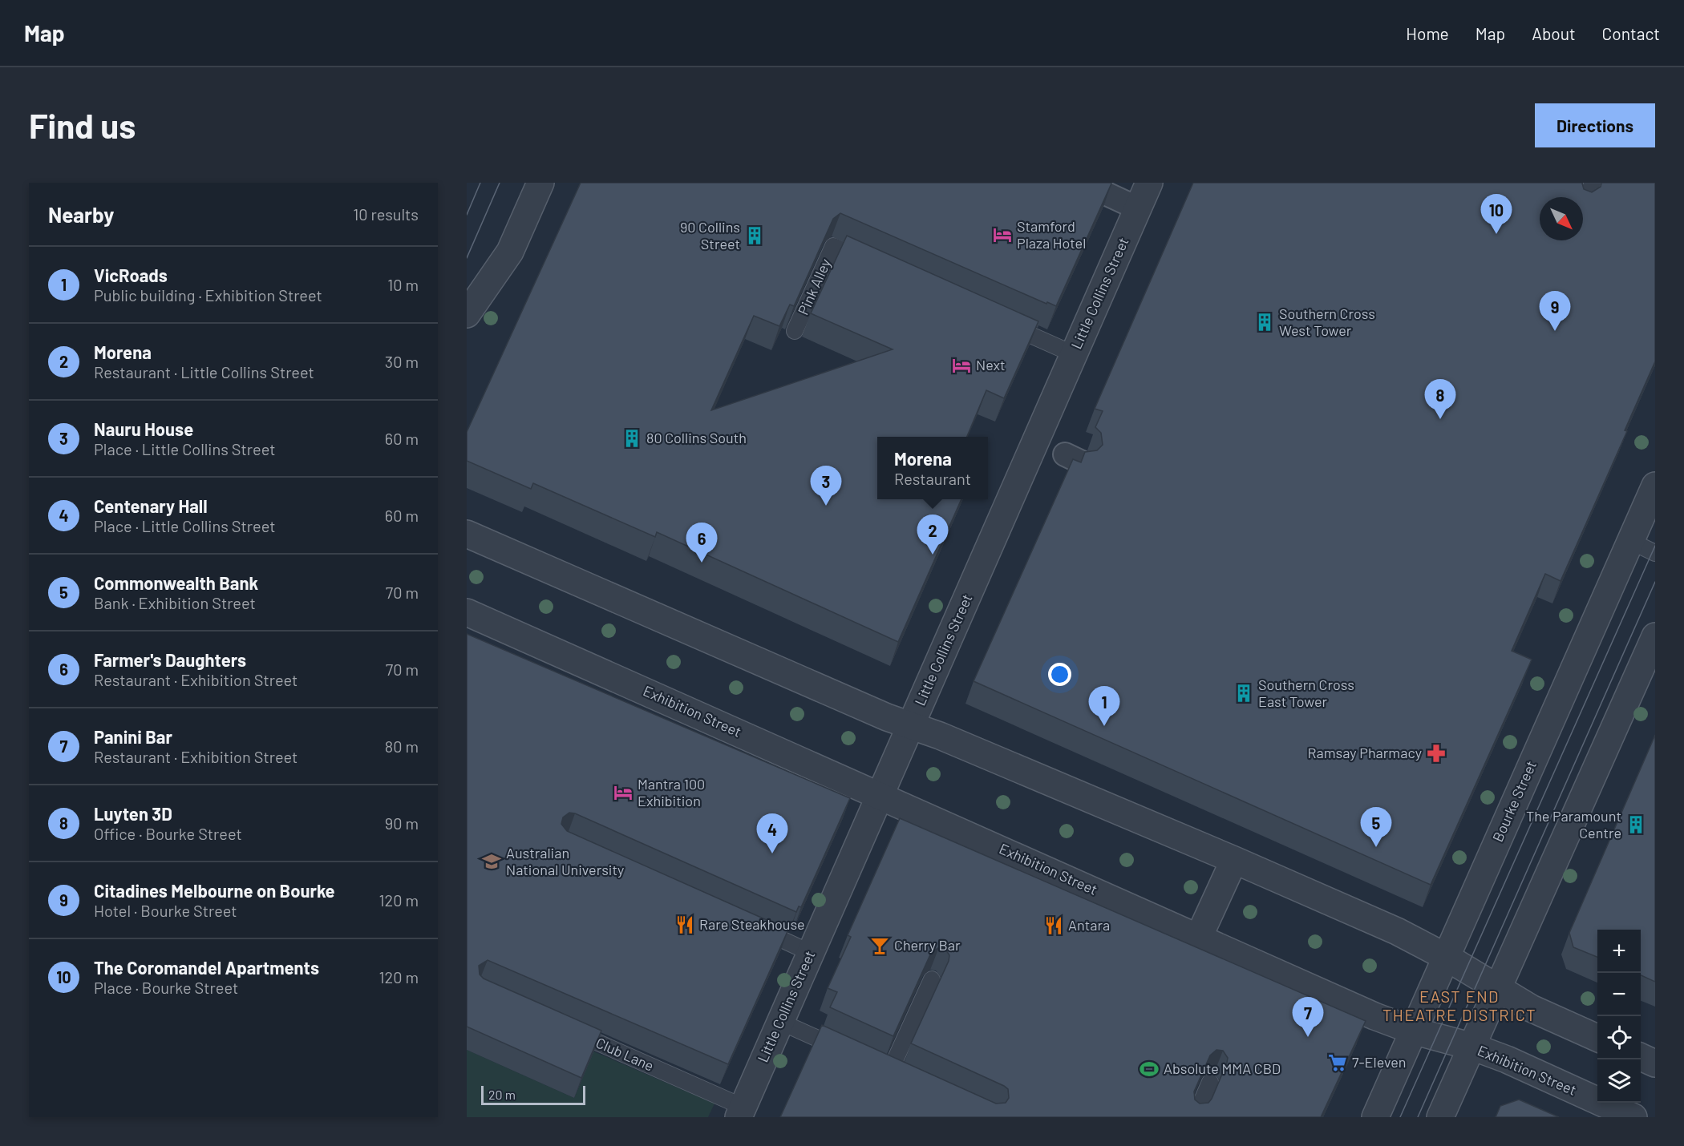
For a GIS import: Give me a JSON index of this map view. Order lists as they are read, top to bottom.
{
  "streets": {
    "street": ["Little Collins Street", "Exhibition Street", "Bourke Street"],
    "lane": ["Pink Alley", "Club Lane"]
  },
  "crossings": [
    ["Little Collins Street", "Exhibition Street"],
    ["Little Collins Street", "Club Lane"],
    ["Exhibition Street", "Bourke Street"]
  ],
  "districts": ["EAST END THEATRE DISTRICT"],
  "places": {
    "hotel": ["Stamford Plaza Hotel", "Next", "Mantra 100 Exhibition"],
    "building": [
      "90 Collins Street",
      "Southern Cross West Tower",
      "80 Collins South",
      "Southern Cross East Tower",
      "The Paramount Centre"
    ],
    "pharmacy": ["Ramsay Pharmacy"],
    "school or university": ["Australian National University"],
    "restaurant": ["Rare Steakhouse", "Antara"],
    "bar": ["Cherry Bar"],
    "supermarket": ["7-Eleven"],
    "sports": ["Absolute MMA CBD"]
  },
  "scale_bar": "20 m",
  "north": "bottom right",
  "page": {
    "header": "Map",
    "nav": [
      "Home",
      "Map",
      "About",
      "Contact"
    ],
    "buttons": "Directions",
    "title": "Find us",
    "heading": ["Nearby", "10 results"],
    "pins": [
      "10",
      "9",
      "8",
      "3",
      "2",
      "6",
      "1",
      "5",
      "4",
      "7"
    ],
    "list": [
      {
        "mark": "1",
        "name": "VicRoads",
        "note": "Public building · Exhibition Street",
        "value": "10 m"
      },
      {
        "mark": "2",
        "name": "Morena",
        "note": "Restaurant · Little Collins Street",
        "value": "30 m"
      },
      {
        "mark": "3",
        "name": "Nauru House",
        "note": "Place · Little Collins Street",
        "value": "60 m"
      },
      {
        "mark": "4",
        "name": "Centenary Hall",
        "note": "Place · Little Collins Street",
        "value": "60 m"
      },
      {
        "mark": "5",
        "name": "Commonwealth Bank",
        "note": "Bank · Exhibition Street",
        "value": "70 m"
      },
      {
        "mark": "6",
        "name": "Farmer's Daughters",
        "note": "Restaurant · Exhibition Street",
        "value": "70 m"
      },
      {
        "mark": "7",
        "name": "Panini Bar",
        "note": "Restaurant · Exhibition Street",
        "value": "80 m"
      },
      {
        "mark": "8",
        "name": "Luyten 3D",
        "note": "Office · Bourke Street",
        "value": "90 m"
      },
      {
        "mark": "9",
        "name": "Citadines Melbourne on Bourke",
        "note": "Hotel · Bourke Street",
        "value": "120 m"
      },
      {
        "mark": "10",
        "name": "The Coromandel Apartments",
        "note": "Place · Bourke Street",
        "value": "120 m"
      }
    ],
    "popup": ["Morena", "Restaurant"],
    "map_buttons": ["+", "−"],
    "scale": "20 m"
  }
}
